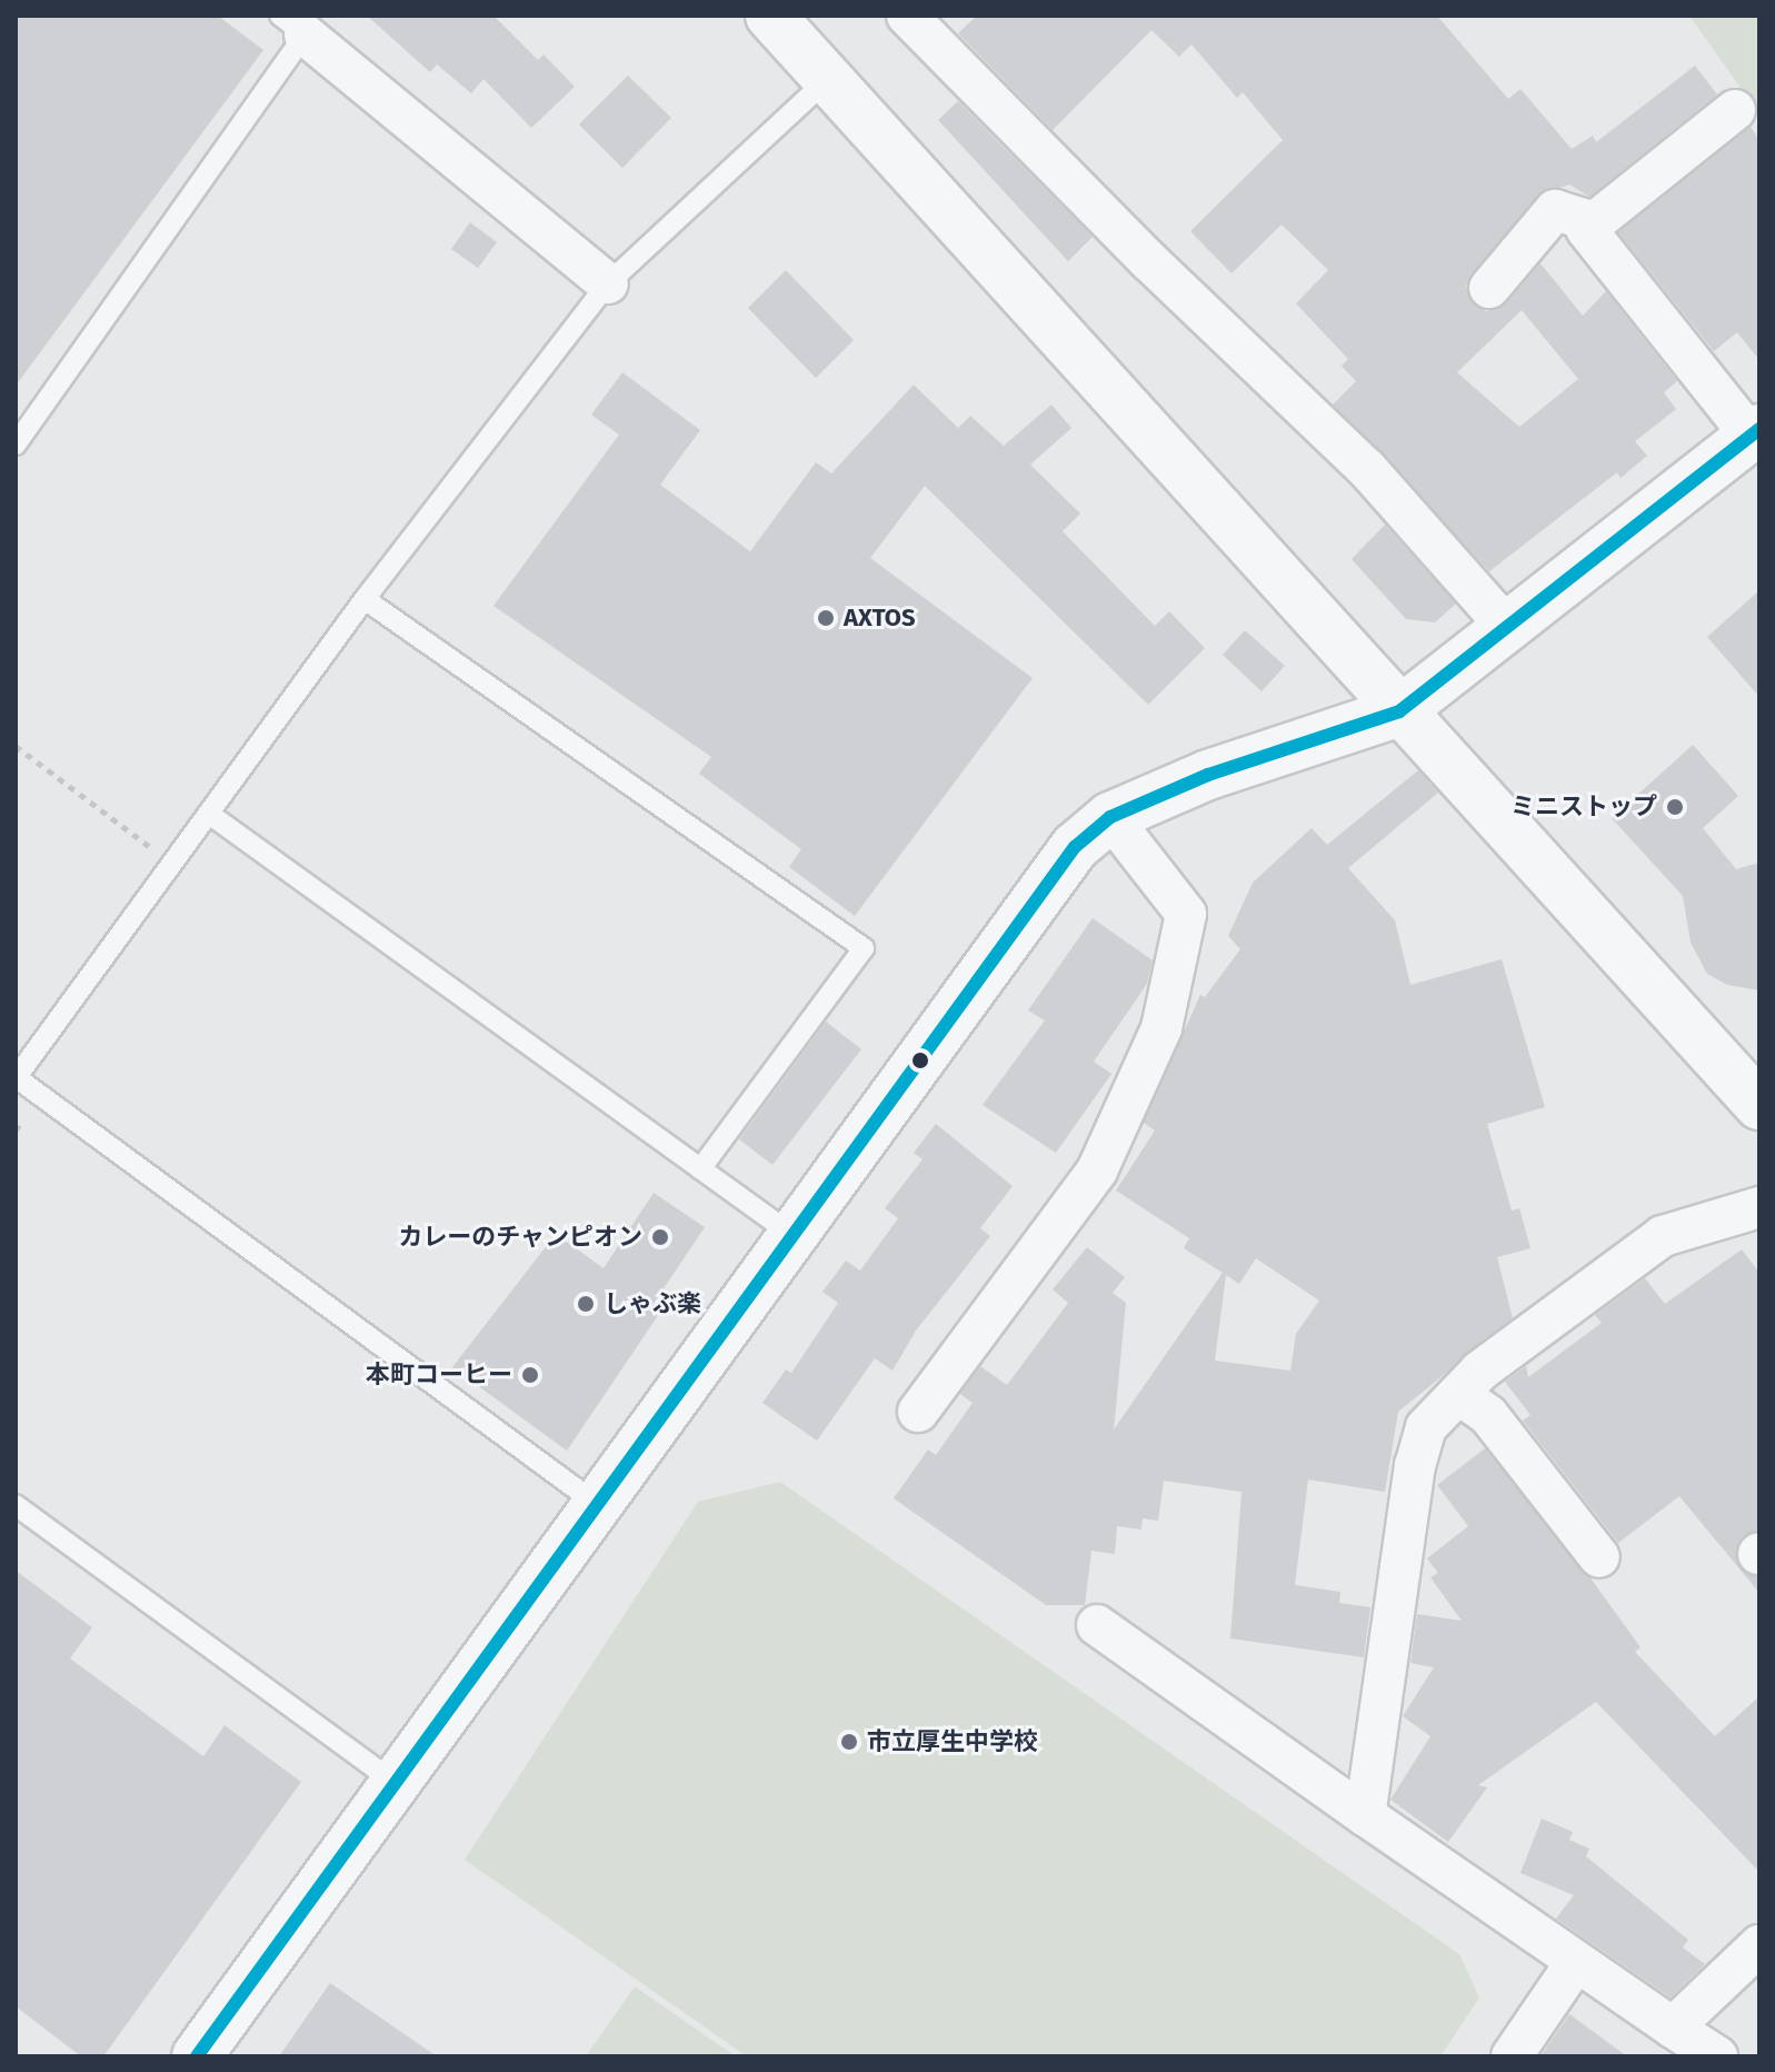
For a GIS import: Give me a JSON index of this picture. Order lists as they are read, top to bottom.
{
  "places": [
    "AXTOS",
    "ミニストップ",
    "カレーのチャンピオン",
    "しゃぶ楽",
    "本町コーヒー",
    "市立厚生中学校"
  ]
}
